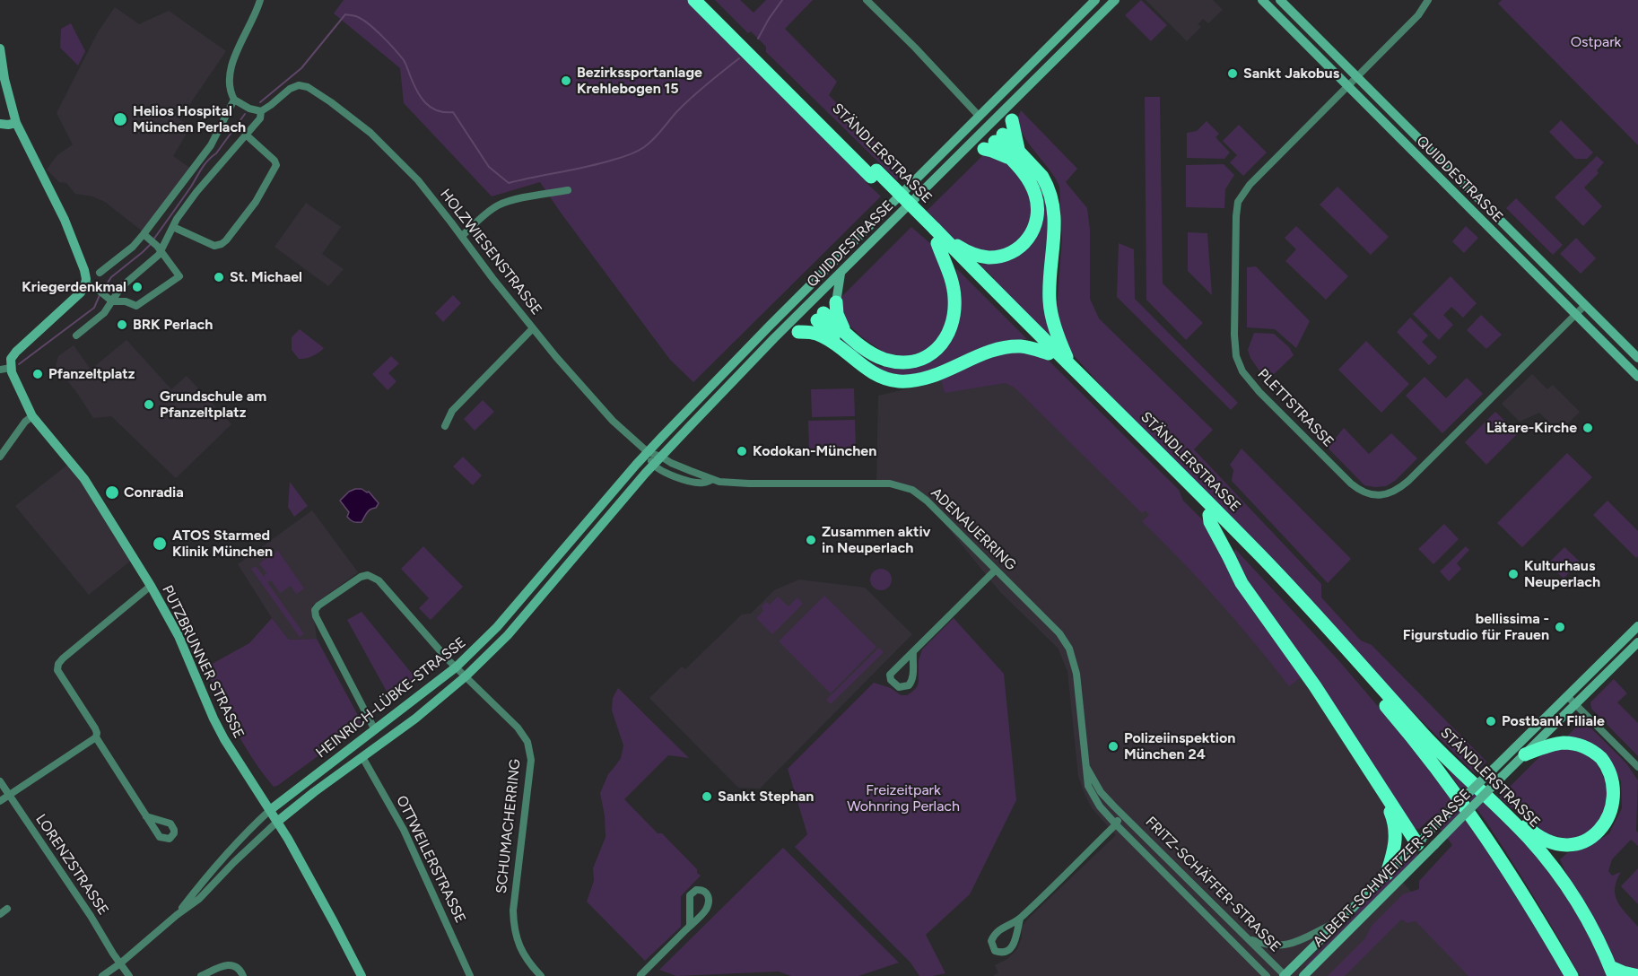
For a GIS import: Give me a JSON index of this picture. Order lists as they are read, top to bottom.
{
  "streets": {
    "highway": ["STÄNDLERSTRASSE"],
    "main road": [
      "QUIDDESTRASSE",
      "PUTZBRUNNER STRASSE",
      "HEINRICH-LÜBKE-STRASSE",
      "ALBERT-SCHWEITZER-STRASSE"
    ],
    "street": [
      "HOLZWIESENSTRASSE",
      "PLETTSTRASSE",
      "ADENAUERRING",
      "SCHUMACHERRING",
      "OTTWEILERSTRASSE",
      "LORENZSTRASSE",
      "FRITZ-SCHÄFFER-STRASSE"
    ]
  },
  "crossings": [
    ["QUIDDESTRASSE", "HOLZWIESENSTRASSE"],
    ["QUIDDESTRASSE", "PLETTSTRASSE"],
    ["QUIDDESTRASSE", "ADENAUERRING"],
    ["QUIDDESTRASSE", "HEINRICH-LÜBKE-STRASSE"],
    ["HOLZWIESENSTRASSE", "ADENAUERRING"],
    ["HOLZWIESENSTRASSE", "HEINRICH-LÜBKE-STRASSE"],
    ["ADENAUERRING", "HEINRICH-LÜBKE-STRASSE"],
    ["ADENAUERRING", "FRITZ-SCHÄFFER-STRASSE"],
    ["PUTZBRUNNER STRASSE", "HEINRICH-LÜBKE-STRASSE"],
    ["HEINRICH-LÜBKE-STRASSE", "SCHUMACHERRING"],
    ["HEINRICH-LÜBKE-STRASSE", "OTTWEILERSTRASSE"],
    ["ALBERT-SCHWEITZER-STRASSE", "FRITZ-SCHÄFFER-STRASSE"]
  ],
  "parks": ["Ostpark", "Freizeitpark Wohnring Perlach"],
  "places": [
    "Sankt Jakobus",
    "Bezirkssportanlage Krehlebogen 15",
    "Helios Hospital München Perlach",
    "St. Michael",
    "Kriegerdenkmal",
    "BRK Perlach",
    "Pfanzeltplatz",
    "Grundschule am Pfanzeltplatz",
    "Lätare-Kirche",
    "Kodokan-München",
    "Conradia",
    "Zusammen aktiv in Neuperlach",
    "ATOS Starmed Klinik München",
    "Kulturhaus Neuperlach",
    "bellissima - Figurstudio für Frauen",
    "Postbank Filiale",
    "Polizeiinspektion München 24",
    "Sankt Stephan"
  ]
}
